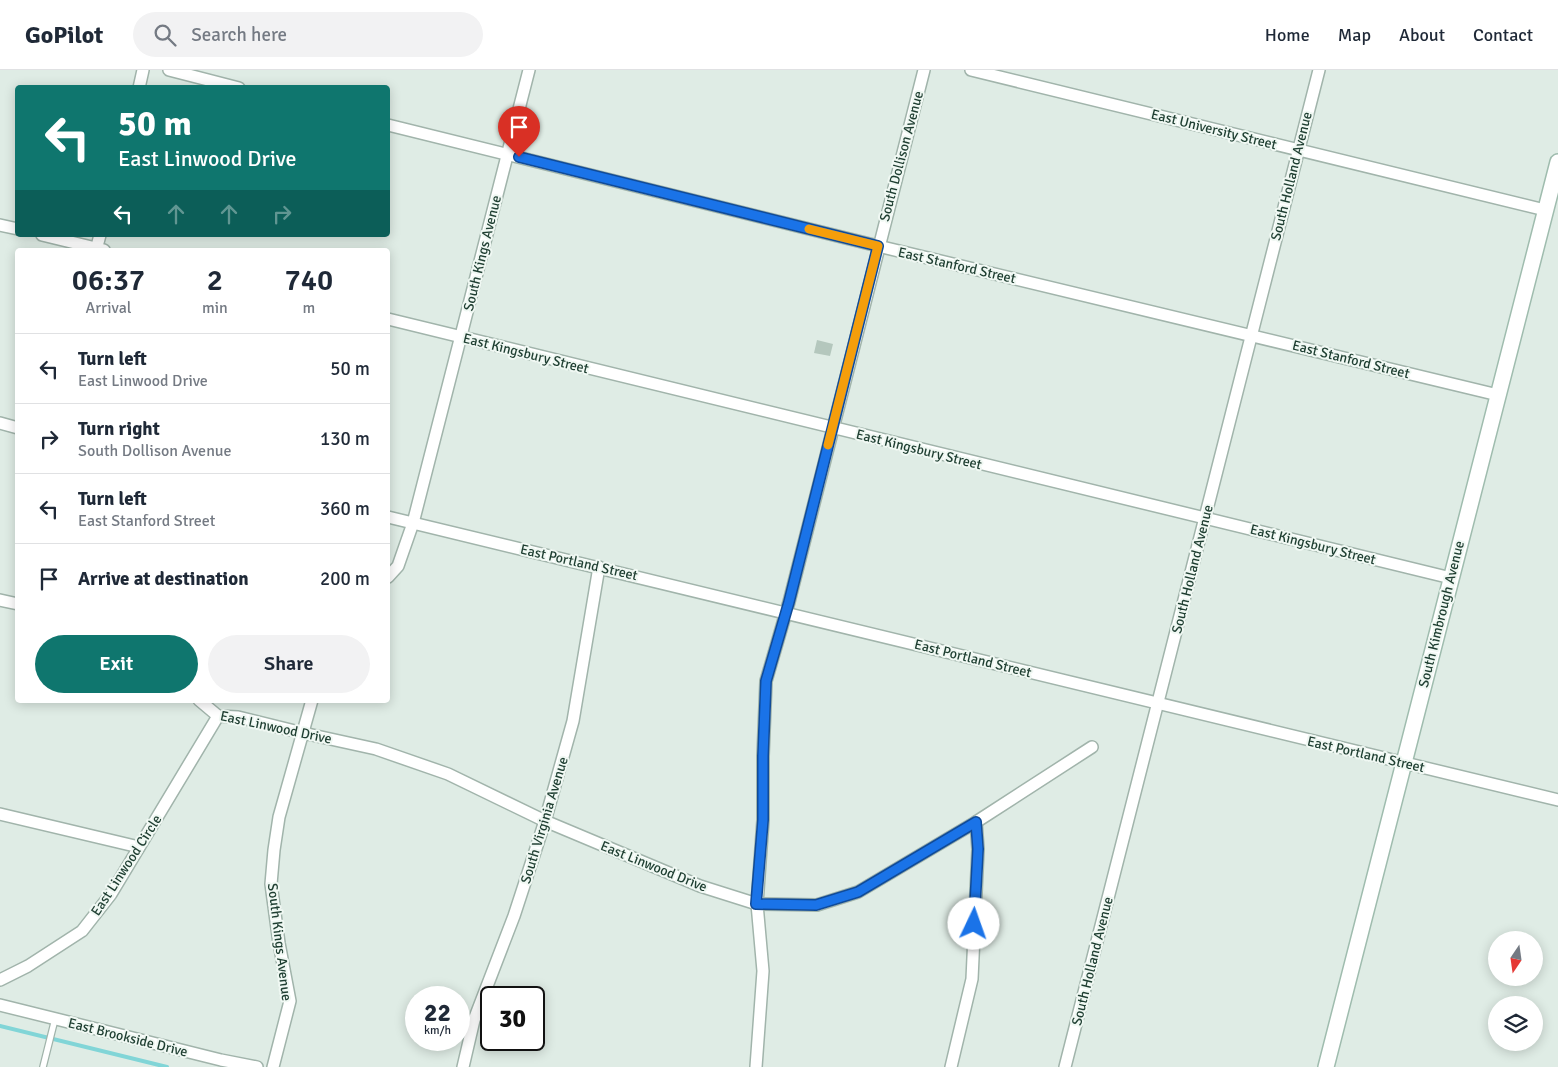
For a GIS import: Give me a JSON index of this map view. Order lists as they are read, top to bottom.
{
  "streets": {
    "main road": ["South Kimbrough Avenue"],
    "street": [
      "East University Street",
      "South Dollison Avenue",
      "South Holland Avenue",
      "South Kings Avenue",
      "East Stanford Street",
      "East Kingsbury Street",
      "East Portland Street",
      "East Linwood Drive",
      "South Virginia Avenue",
      "East Linwood Circle",
      "East Brookside Drive"
    ]
  },
  "crossings": [
    ["East University Street", "South Holland Avenue"],
    ["East University Street", "South Kimbrough Avenue"],
    ["South Dollison Avenue", "East Stanford Street"],
    ["South Dollison Avenue", "East Kingsbury Street"],
    ["South Dollison Avenue", "East Portland Street"],
    ["South Dollison Avenue", "East Linwood Drive"],
    ["South Holland Avenue", "East Stanford Street"],
    ["South Holland Avenue", "East Kingsbury Street"],
    ["South Holland Avenue", "East Portland Street"],
    ["South Kings Avenue", "East Stanford Street"],
    ["South Kings Avenue", "East Kingsbury Street"],
    ["South Kings Avenue", "East Portland Street"],
    ["South Kings Avenue", "East Linwood Drive"],
    ["East Stanford Street", "South Kimbrough Avenue"],
    ["East Kingsbury Street", "South Kimbrough Avenue"],
    ["East Portland Street", "South Kimbrough Avenue"],
    ["East Portland Street", "South Virginia Avenue"],
    ["East Linwood Drive", "South Virginia Avenue"],
    ["East Linwood Drive", "East Linwood Circle"]
  ],
  "north": "bottom",
  "page": {
    "header": "GoPilot",
    "search": "Search here",
    "nav": [
      "Home",
      "Map",
      "About",
      "Contact"
    ],
    "turn": ["50 m", "East Linwood Drive"],
    "eta": [
      "06:37",
      "Arrival",
      "2",
      "min",
      "740",
      "m"
    ],
    "list": [
      {
        "name": "Turn left",
        "note": "East Linwood Drive",
        "value": "50 m"
      },
      {
        "name": "Turn right",
        "note": "South Dollison Avenue",
        "value": "130 m"
      },
      {
        "name": "Turn left",
        "note": "East Stanford Street",
        "value": "360 m"
      },
      {
        "name": "Arrive at destination",
        "value": "200 m"
      }
    ],
    "buttons": ["Exit", "Share"],
    "speed": "22 km/h",
    "limit": "30"
  }
}
